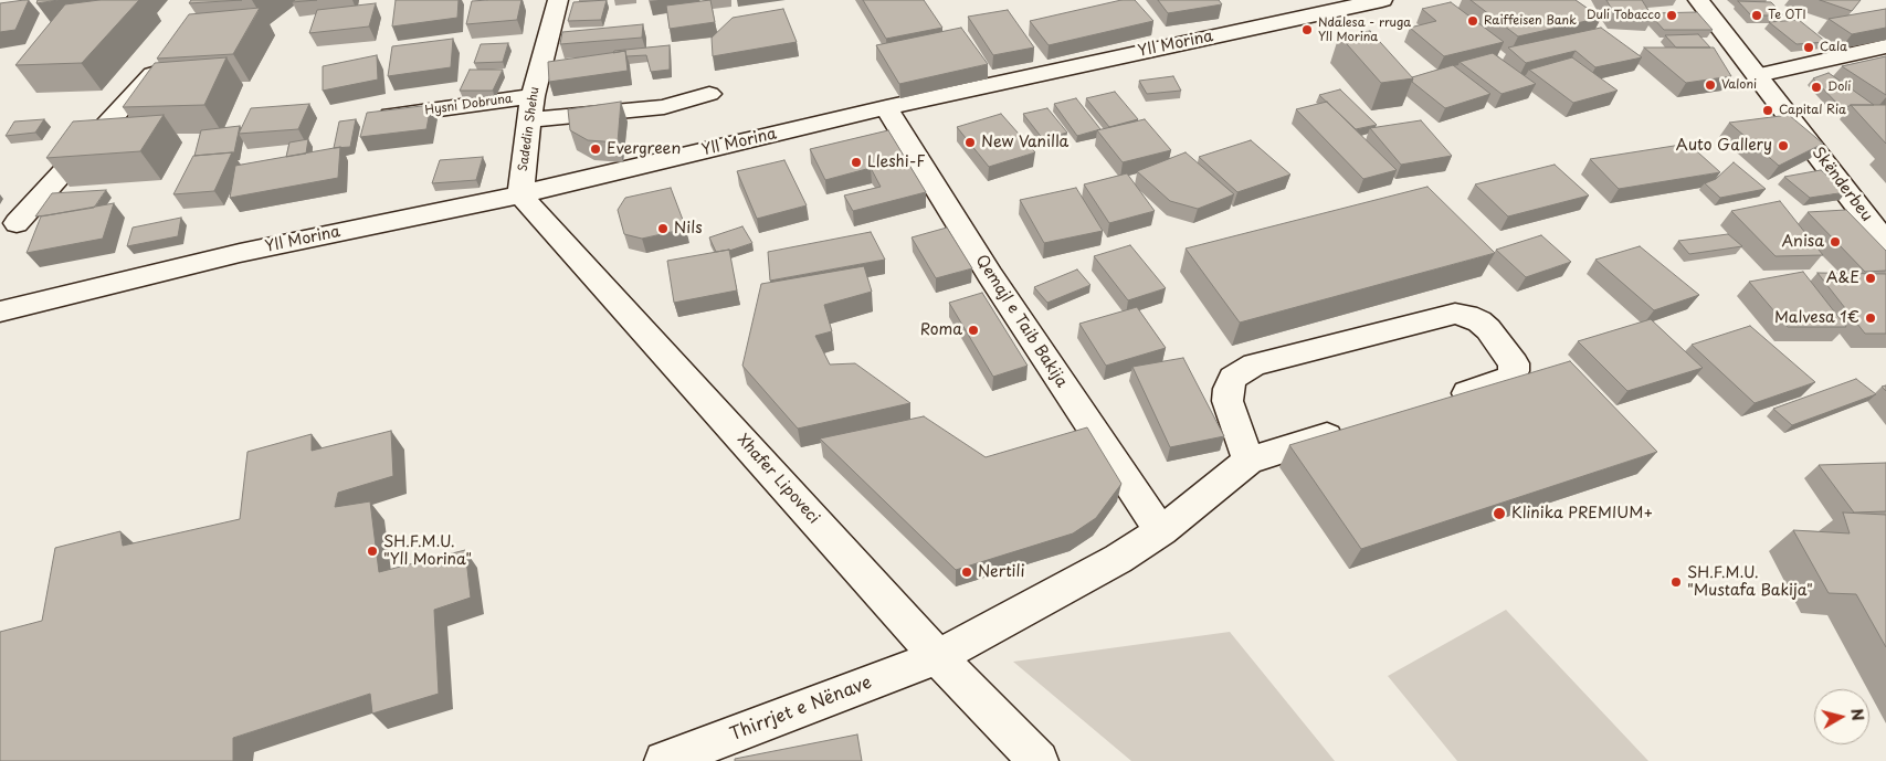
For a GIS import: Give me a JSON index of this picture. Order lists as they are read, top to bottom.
{
  "streets": {
    "street": [
      "Yll Morina",
      "Hysni Dobruna",
      "Sadedin Shehu",
      "Skënderbeu",
      "Qemajl e Taib Bakija",
      "Xhafer Lipoveci",
      "Thirrjet e Nënave"
    ]
  },
  "crossings": [
    ["Yll Morina", "Sadedin Shehu"],
    ["Yll Morina", "Qemajl e Taib Bakija"],
    ["Yll Morina", "Xhafer Lipoveci"],
    ["Hysni Dobruna", "Sadedin Shehu"],
    ["Sadedin Shehu", "Xhafer Lipoveci"],
    ["Qemajl e Taib Bakija", "Thirrjet e Nënave"],
    ["Xhafer Lipoveci", "Thirrjet e Nënave"]
  ],
  "places": [
    "Duli Tobacco",
    "Te OTI",
    "Raiffeisen Bank",
    "Ndalesa - rruga Yll Morina",
    "Cala",
    "Valoni",
    "Doli",
    "Capital Ria",
    "New Vanilla",
    "Auto Gallery",
    "Evergreen",
    "Lleshi-F",
    "Nils",
    "Anisa",
    "A&E",
    "Malvesa 1€",
    "Roma",
    "Klinika PREMIUM+",
    "SH.F.M.U. \"Yll Morina\"",
    "Nertili",
    "SH.F.M.U. \"Mustafa Bakija\""
  ],
  "north": "right"
}
